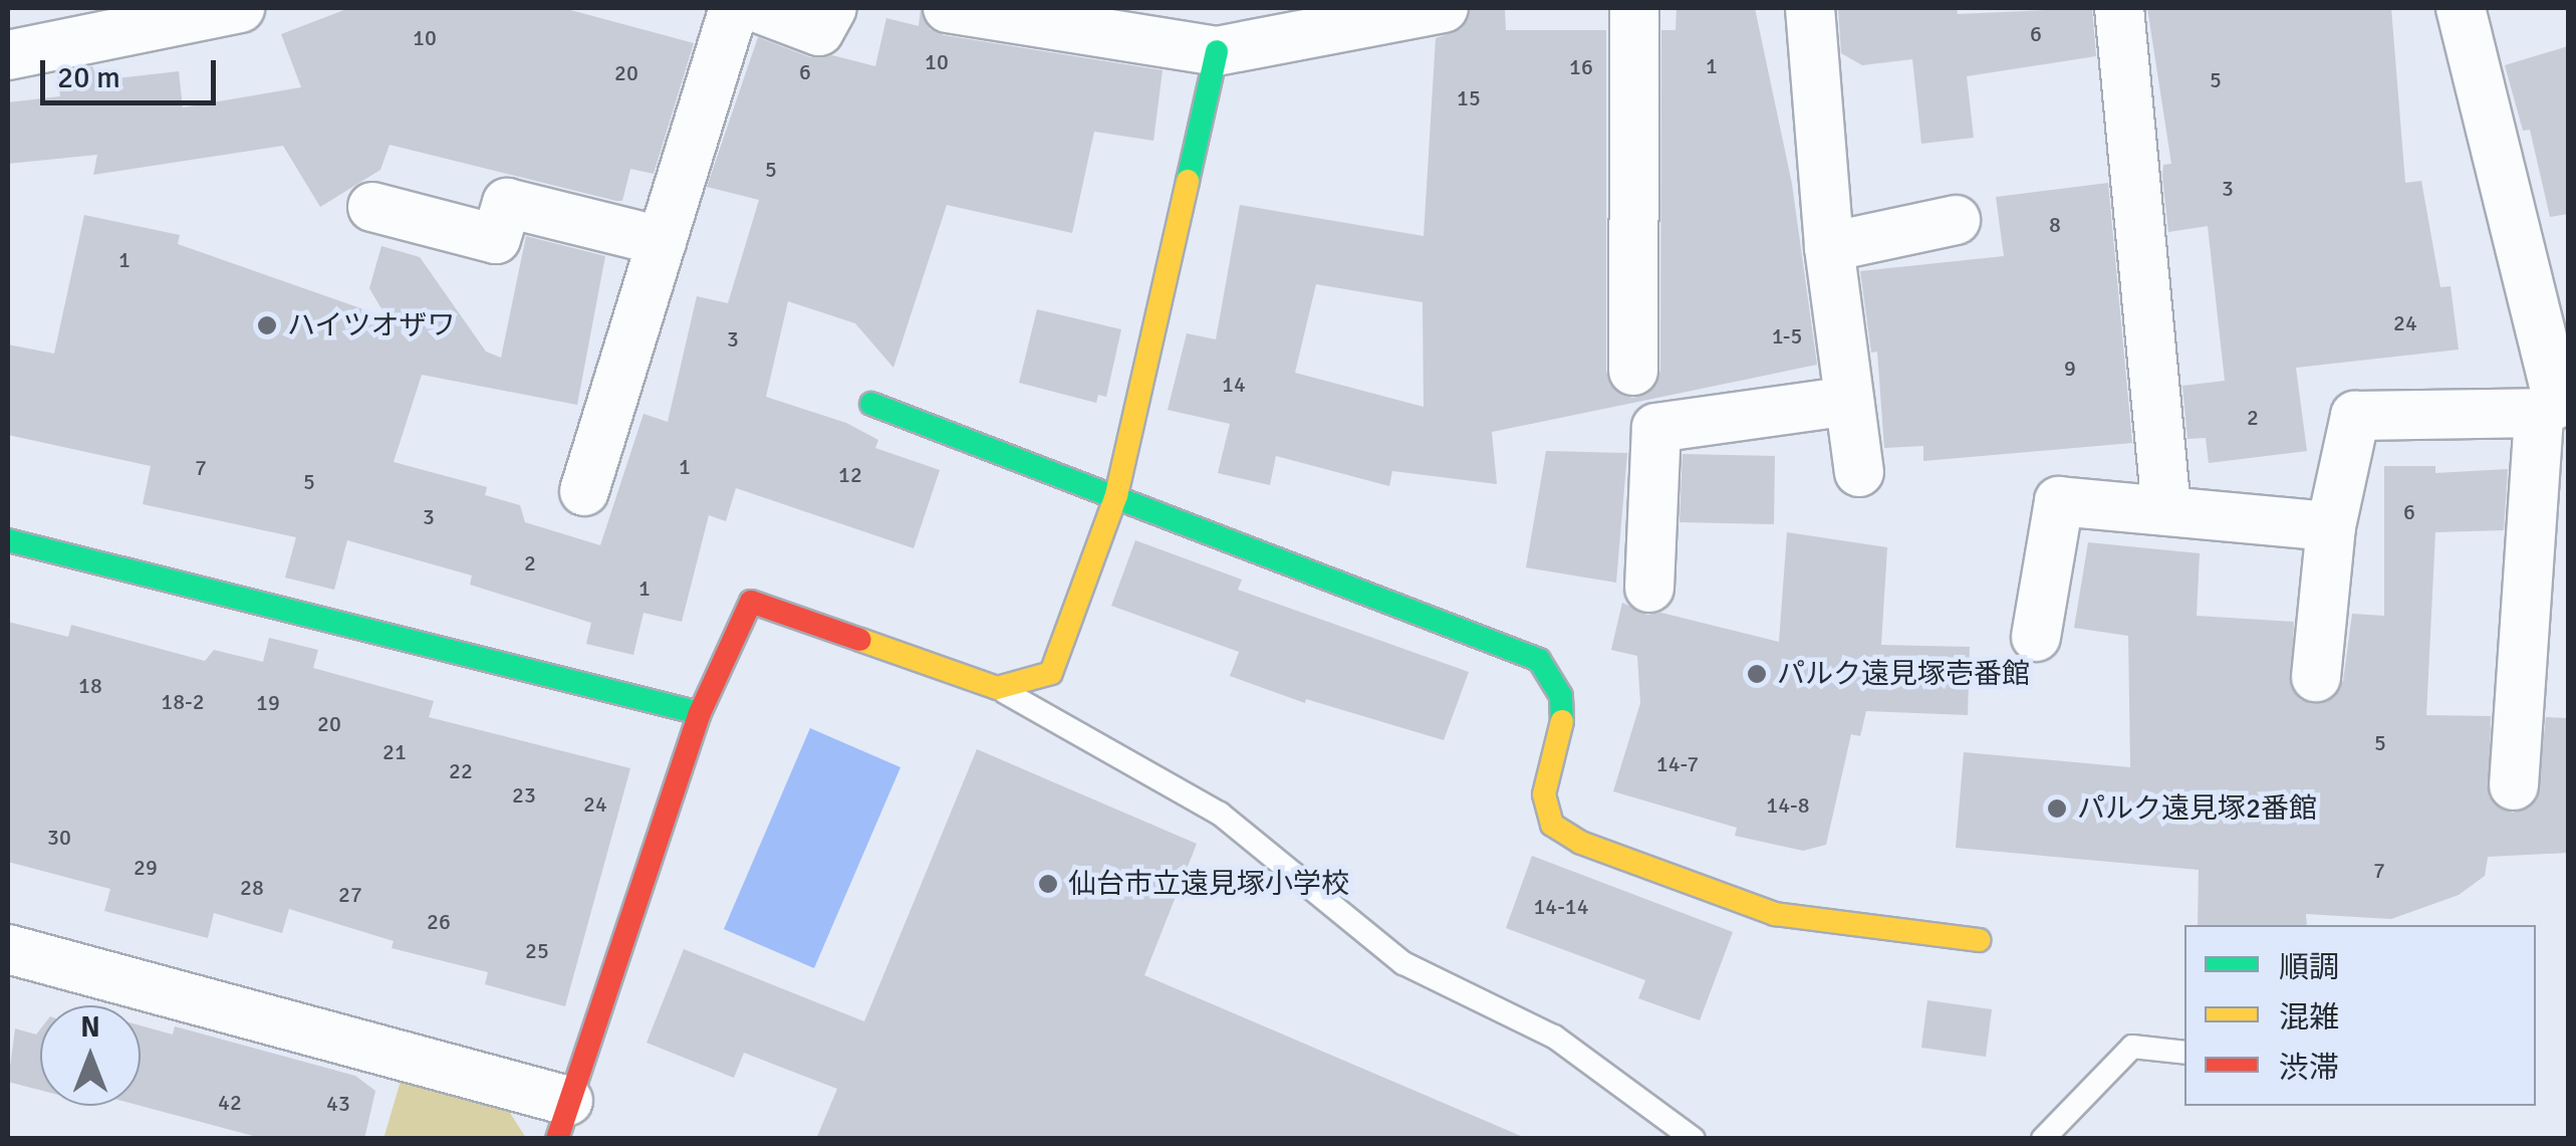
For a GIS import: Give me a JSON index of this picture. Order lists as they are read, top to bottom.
{
  "places": [
    "ハイツオザワ",
    "パルク遠見塚壱番館",
    "パルク遠見塚2番館",
    "仙台市立遠見塚小学校"
  ],
  "house_numbers": [
    "6",
    "10",
    "10",
    "1",
    "16",
    "6",
    "20",
    "5",
    "15",
    "5",
    "3",
    "8",
    "1",
    "24",
    "1-5",
    "3",
    "9",
    "14",
    "2",
    "1",
    "7",
    "12",
    "5",
    "6",
    "3",
    "2",
    "1",
    "18",
    "18-2",
    "19",
    "20",
    "5",
    "21",
    "14-7",
    "22",
    "23",
    "24",
    "14-8",
    "30",
    "29",
    "7",
    "28",
    "27",
    "14-14",
    "26",
    "25",
    "42",
    "43"
  ],
  "legend": ["順調", "混雑", "渋滞"],
  "scale_bar": "20 m",
  "north": "top"
}
